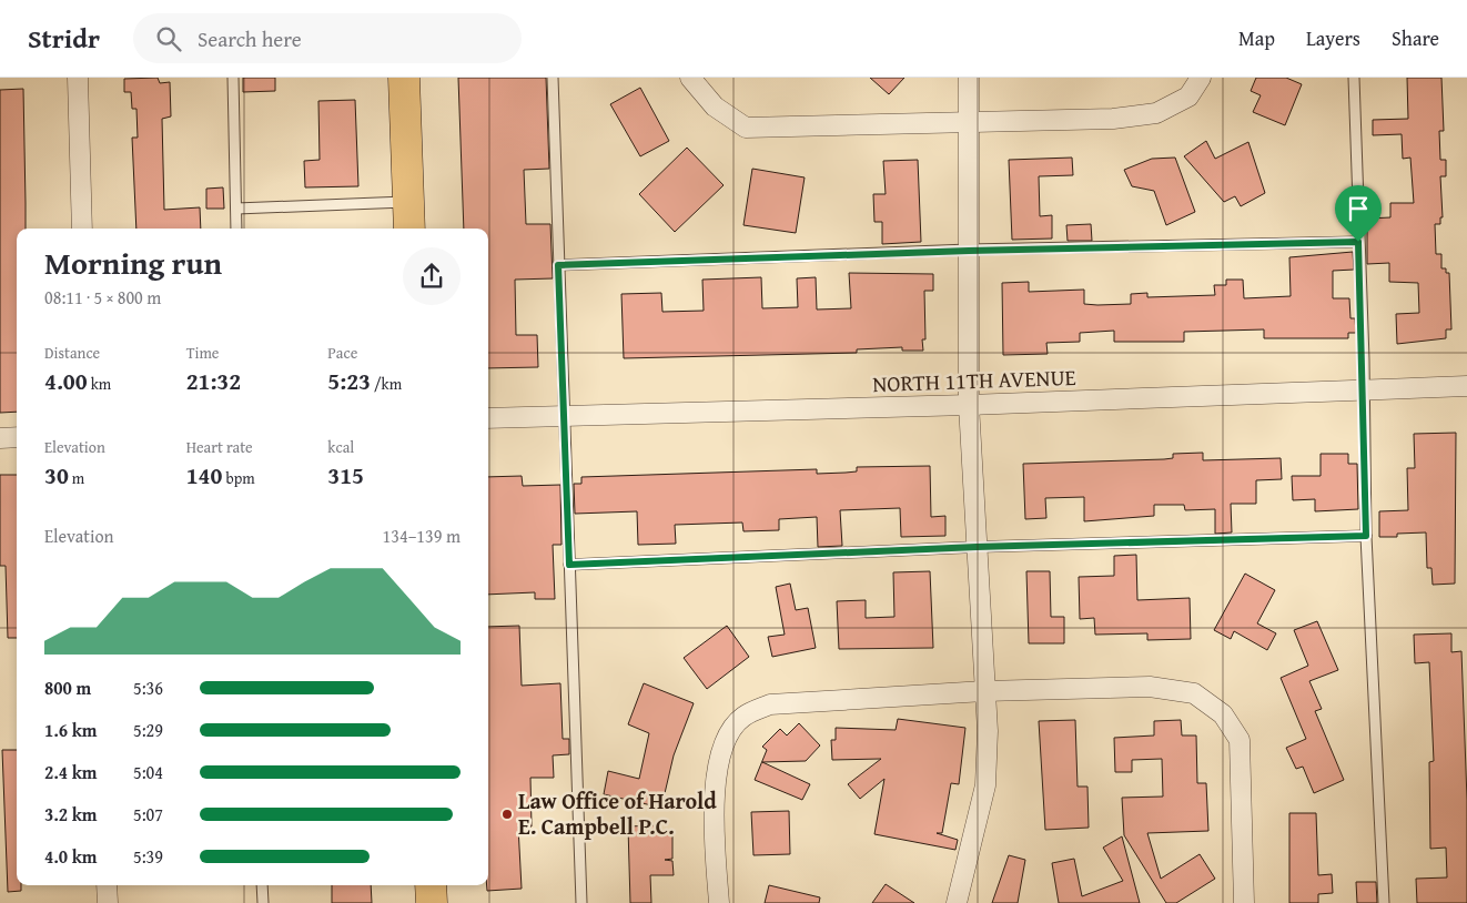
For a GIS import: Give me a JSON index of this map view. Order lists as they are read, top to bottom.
{
  "streets": {
    "street": ["NORTH 11TH AVENUE"]
  },
  "places": ["Law Office of Harold E. Campbell P.C."],
  "page": {
    "header": "Stridr",
    "search": "Search here",
    "nav": ["Map", "Layers", "Share"],
    "heading": ["Morning run", "08:11 · 5 × 800 m"],
    "stats": [
      ["Distance", "4.00 km"],
      ["Time", "21:32"],
      ["Pace", "5:23 /km"],
      ["Elevation", "30 m"],
      ["Heart rate", "140 bpm"],
      ["kcal", "315"]
    ],
    "chart": ["Elevation", "134–139 m"],
    "list": [
      {
        "name": "800 m",
        "note": "5:36"
      },
      {
        "name": "1.6 km",
        "note": "5:29"
      },
      {
        "name": "2.4 km",
        "note": "5:04"
      },
      {
        "name": "3.2 km",
        "note": "5:07"
      },
      {
        "name": "4.0 km",
        "note": "5:39"
      }
    ]
  }
}
